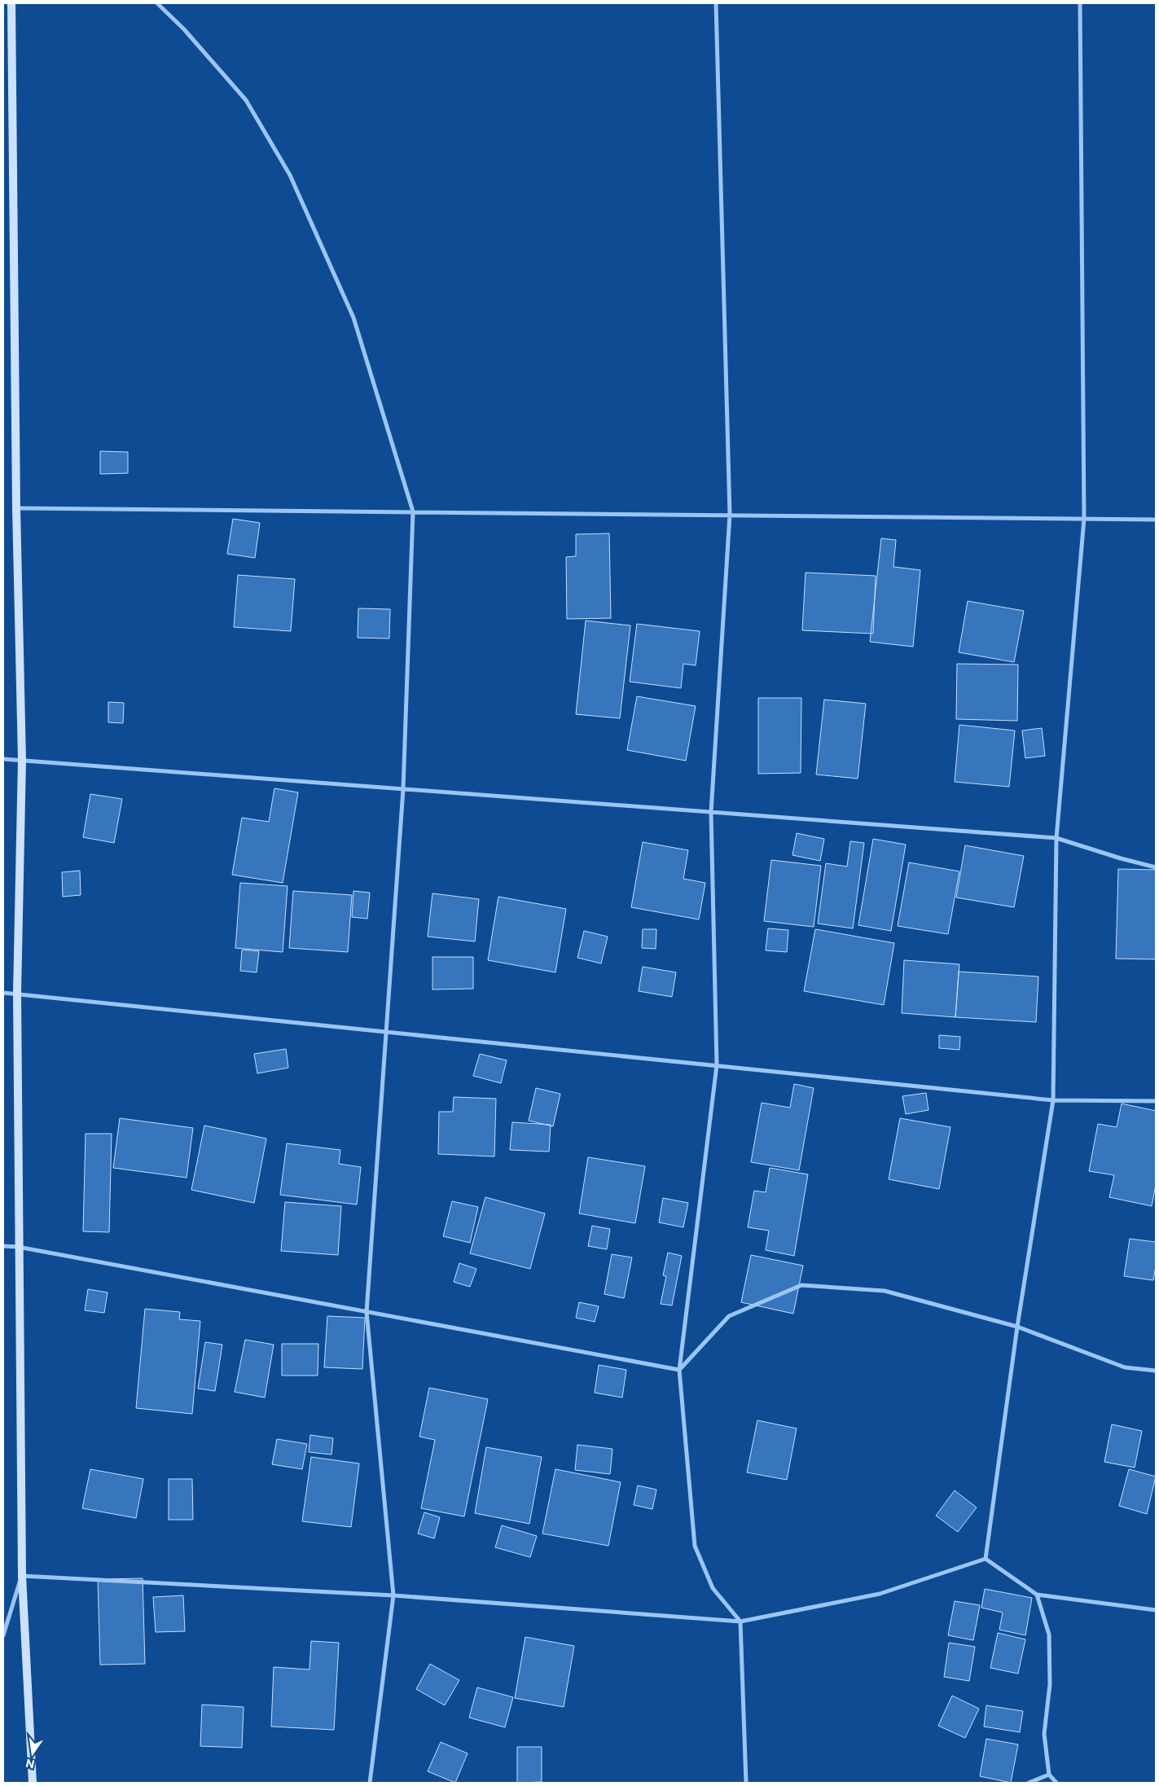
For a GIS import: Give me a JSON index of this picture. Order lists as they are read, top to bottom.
{
  "north": "bottom"
}
